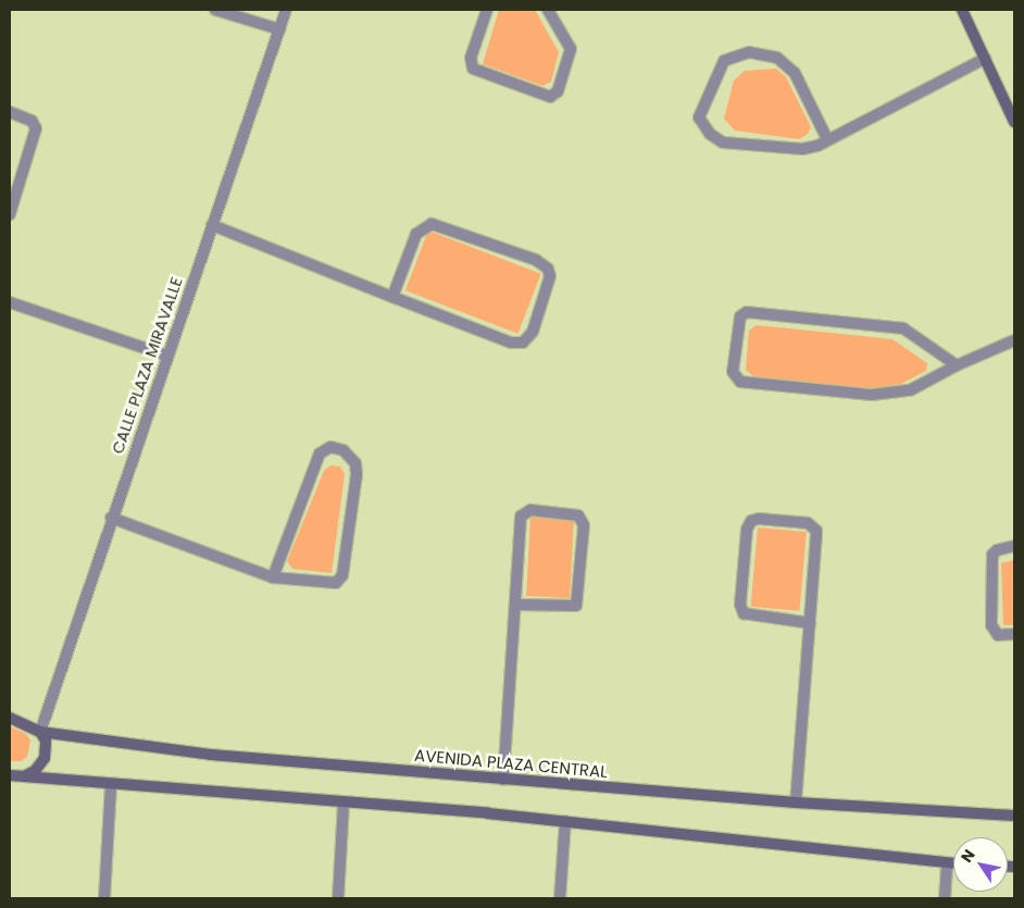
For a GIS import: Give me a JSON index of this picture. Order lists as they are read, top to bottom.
{
  "streets": {
    "street": ["CALLE PLAZA MIRAVALLE", "AVENIDA PLAZA CENTRAL"]
  },
  "crossings": [
    ["CALLE PLAZA MIRAVALLE", "AVENIDA PLAZA CENTRAL"]
  ],
  "north": "top left"
}
